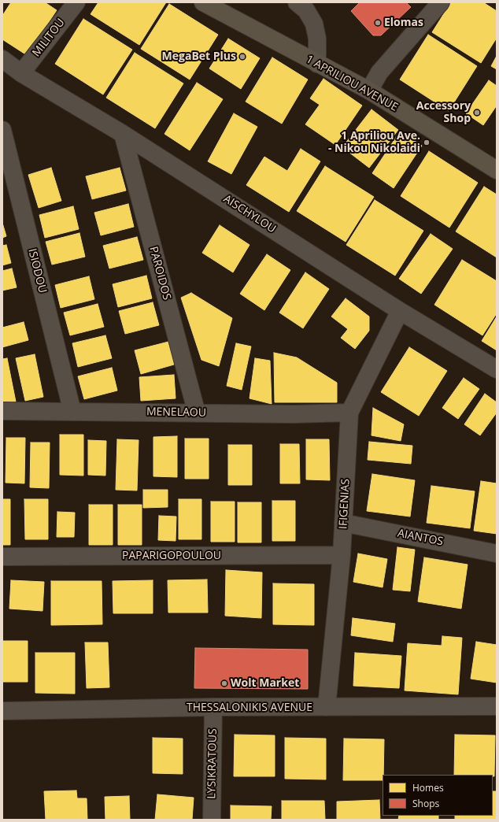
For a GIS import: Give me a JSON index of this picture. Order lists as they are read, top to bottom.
{
  "streets": {
    "main road": ["1 APRILIOU AVENUE"],
    "street": [
      "MILITOU",
      "AISCHYLOU",
      "ISIODOU",
      "PAROIDOS",
      "MENELAOU",
      "IFIGENIAS",
      "AIANTOS",
      "PAPARIGOPOULOU",
      "THESSALONIKIS AVENUE",
      "LYSIKRATOUS"
    ]
  },
  "crossings": [
    ["MILITOU", "AISCHYLOU"],
    ["AISCHYLOU", "PAROIDOS"],
    ["AISCHYLOU", "IFIGENIAS"],
    ["ISIODOU", "MENELAOU"],
    ["PAROIDOS", "MENELAOU"],
    ["MENELAOU", "IFIGENIAS"],
    ["IFIGENIAS", "AIANTOS"],
    ["IFIGENIAS", "PAPARIGOPOULOU"],
    ["IFIGENIAS", "THESSALONIKIS AVENUE"],
    ["THESSALONIKIS AVENUE", "LYSIKRATOUS"]
  ],
  "places": [
    "Elomas",
    "MegaBet Plus",
    "Accessory Shop",
    "1 Apriliou Ave. - Nikou Nikolaidi",
    "Wolt Market"
  ],
  "legend": ["Homes", "Shops"]
}
